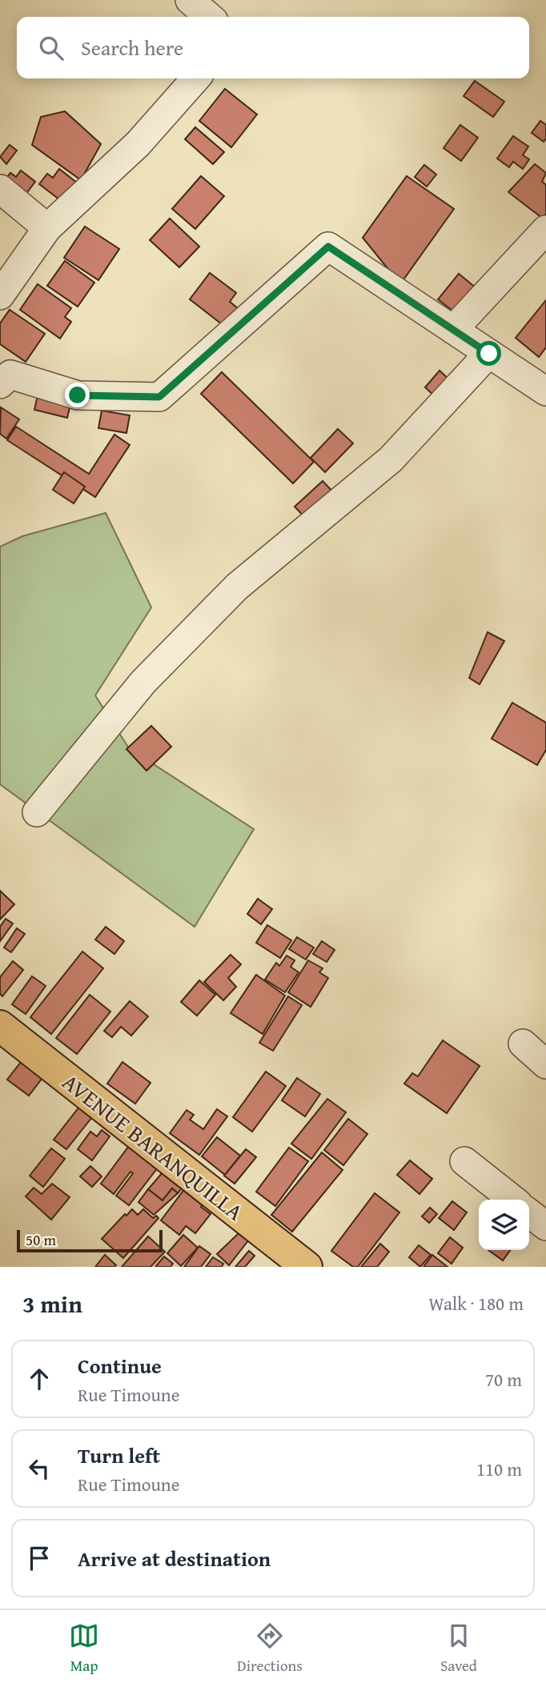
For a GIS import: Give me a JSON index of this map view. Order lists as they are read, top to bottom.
{
  "streets": {
    "main road": ["AVENUE BARANQUILLA"]
  },
  "scale_bar": "50 m",
  "page": {
    "search": "Search here",
    "scale": "50 m",
    "heading": ["3 min", "Walk · 180 m"],
    "list": [
      ["Continue", "Rue Timoune", "70 m"],
      ["Turn left", "Rue Timoune", "110 m"],
      "Arrive at destination"
    ],
    "nav": ["Map", "Directions", "Saved"]
  }
}
